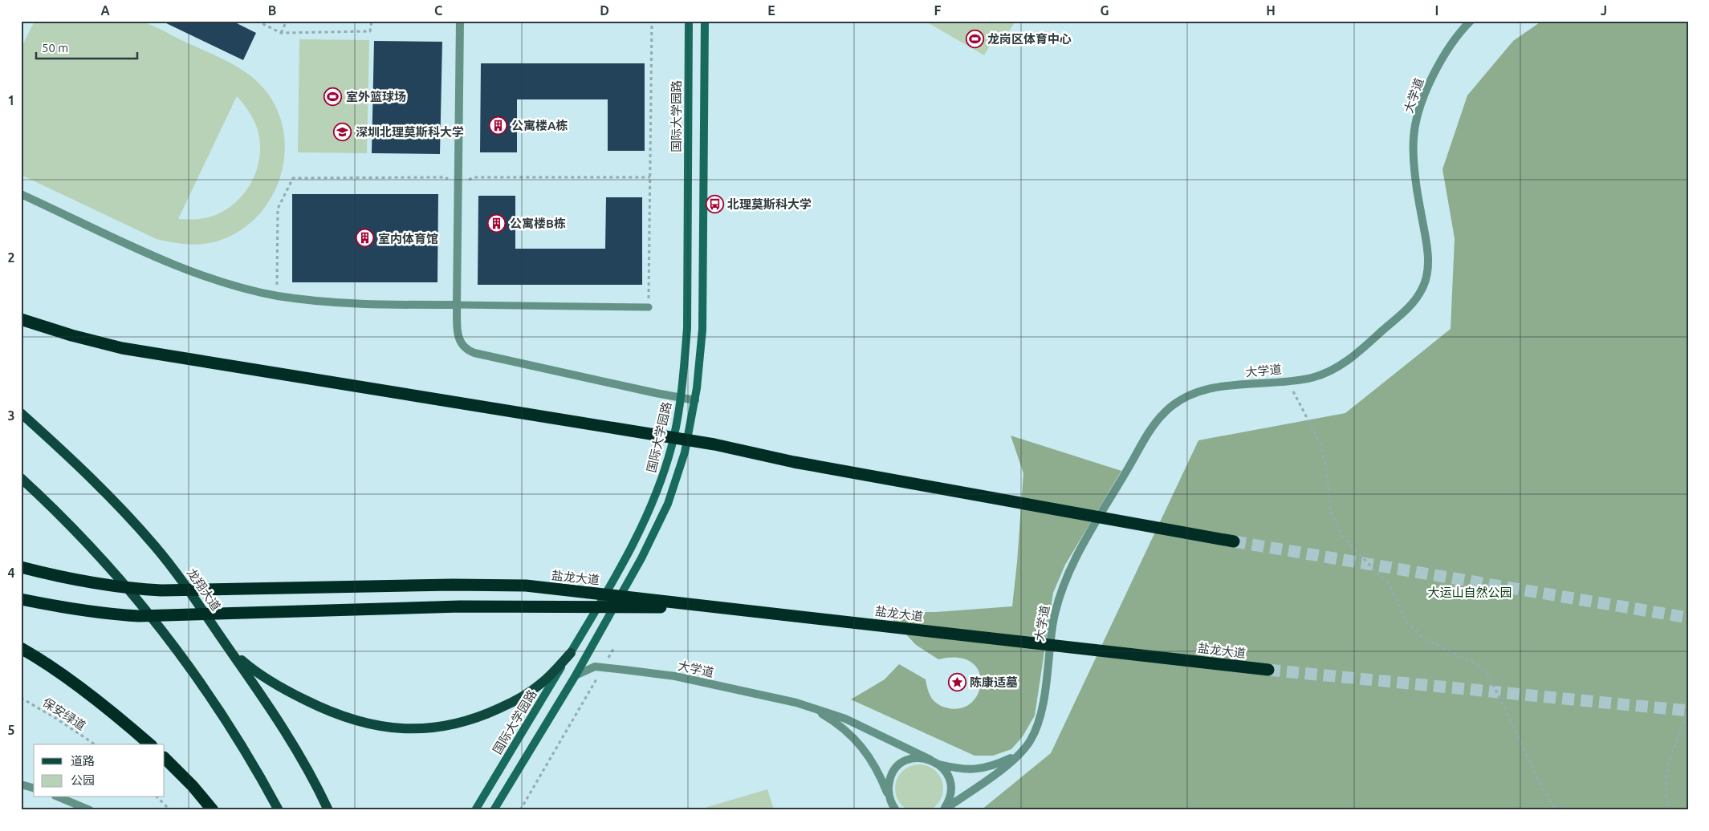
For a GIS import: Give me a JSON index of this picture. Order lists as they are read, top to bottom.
{
  "streets": {
    "highway": ["盐龙大道"],
    "main road": ["龙翔大道"],
    "street": ["大学道", "国际大学园路"],
    "path": ["保安绿道"]
  },
  "parks": ["大运山自然公园"],
  "places": {
    "sports": ["龙岗区体育中心", "室外篮球场"],
    "building": ["公寓楼A栋", "公寓楼B栋", "室内体育馆"],
    "school or university": ["深圳北理莫斯科大学"],
    "bus stop": ["北理莫斯科大学"],
    "place": ["陈康适墓"]
  },
  "legend": ["道路", "公园"],
  "scale_bar": "50 m",
  "grid": {
    "columns": [
      "A",
      "B",
      "C",
      "D",
      "E",
      "F",
      "G",
      "H",
      "I",
      "J"
    ],
    "rows": [
      "1",
      "2",
      "3",
      "4",
      "5"
    ]
  }
}
